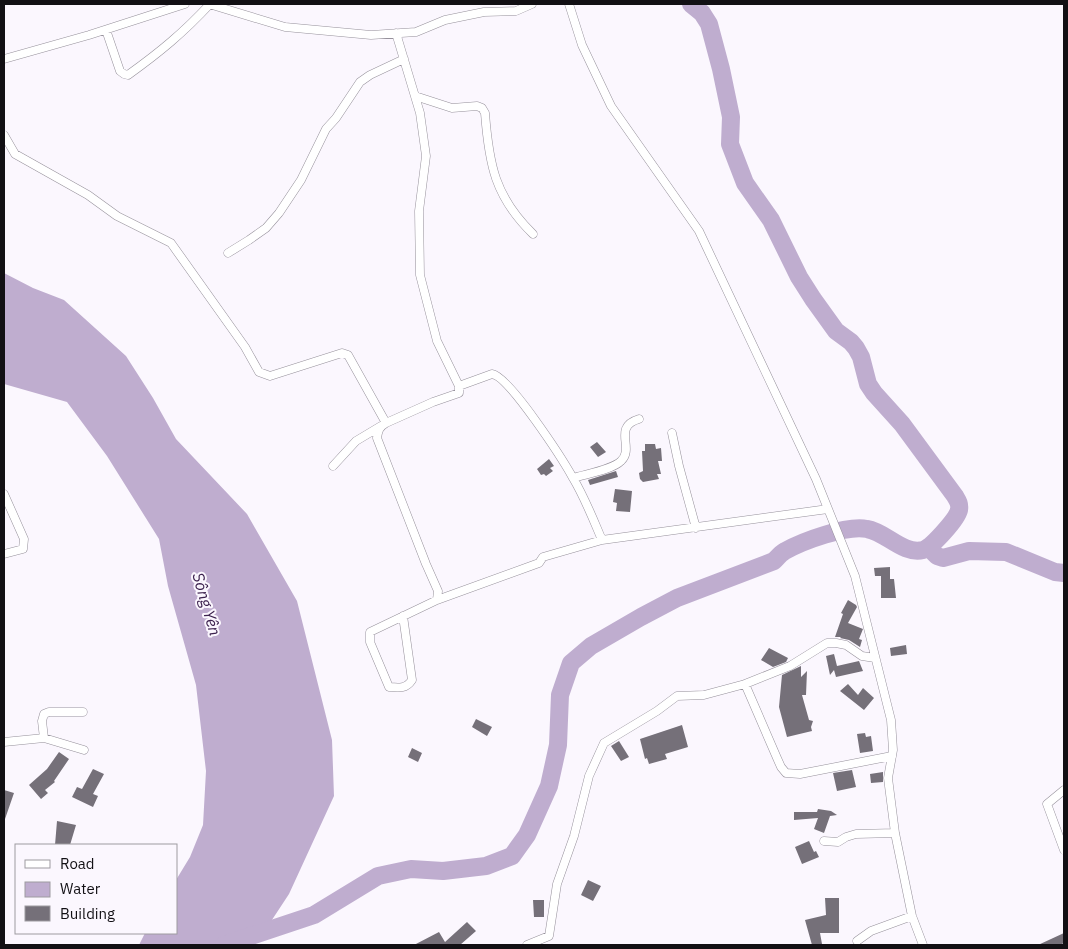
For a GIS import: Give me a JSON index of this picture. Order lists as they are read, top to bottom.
{
  "water": ["Sông Yên"],
  "legend": ["Road", "Water", "Building"]
}
